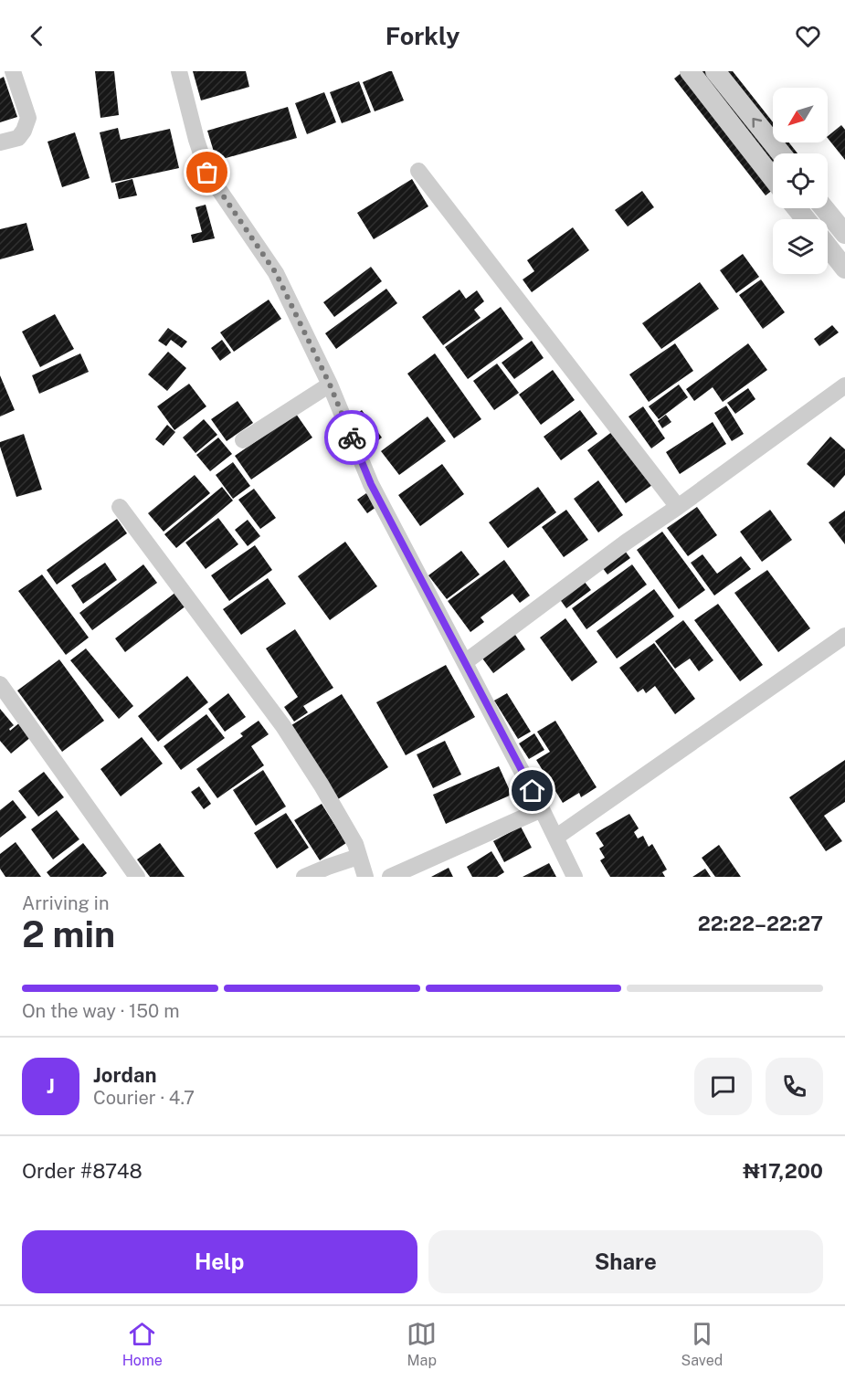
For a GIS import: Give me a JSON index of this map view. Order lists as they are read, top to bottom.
{
  "north": "bottom left",
  "page": {
    "header": "Forkly",
    "heading": ["2 min", "Arriving in", "22:22–22:27"],
    "panel": [
      "Jordan",
      "Courier · 4.7",
      "Order #8748",
      "₦17,200"
    ],
    "bar": "On the way · 150 m",
    "round": "J",
    "buttons": ["Help", "Share"],
    "tabs": ["Home", "Map", "Saved"]
  }
}
